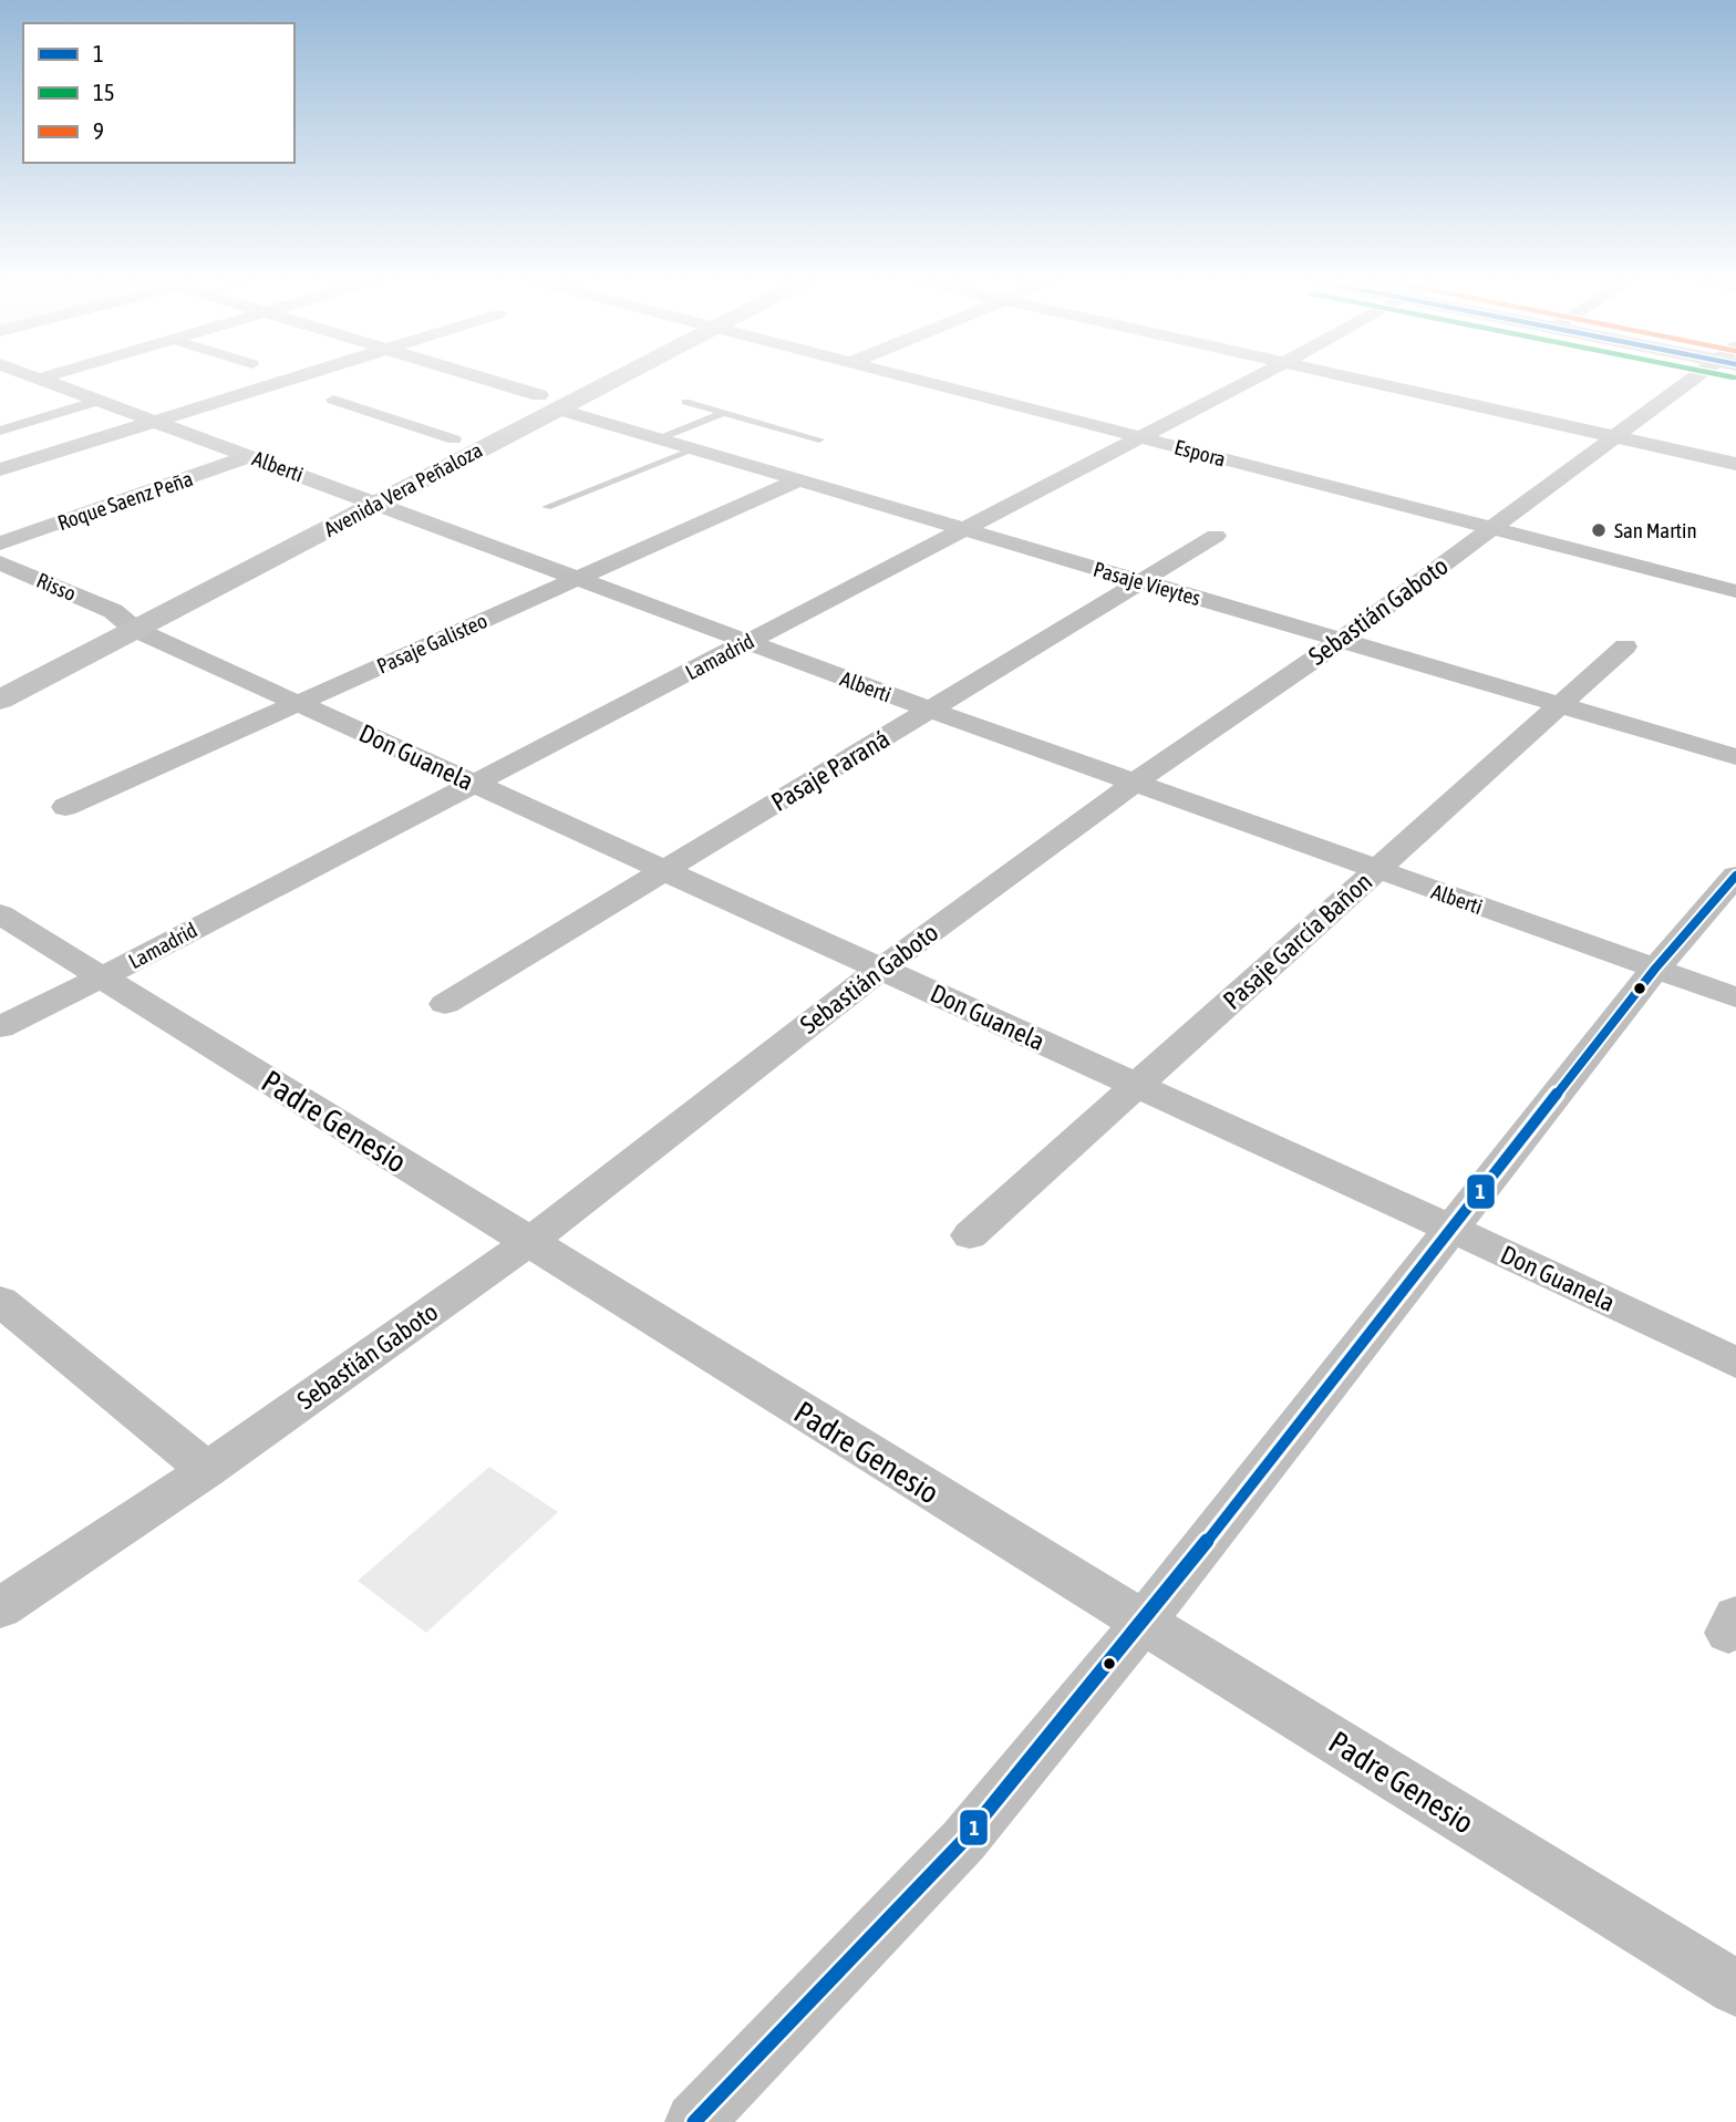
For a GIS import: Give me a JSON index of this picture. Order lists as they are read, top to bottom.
{
  "streets": {
    "main road": ["Avenida Vera Peñaloza"],
    "street": [
      "Espora",
      "Alberti",
      "Roque Saenz Peña",
      "Pasaje Vieytes",
      "Risso",
      "Sebastián Gaboto",
      "Pasaje Galisteo",
      "Lamadrid",
      "Don Guanela",
      "Pasaje Paraná",
      "Pasaje García Bañon",
      "Padre Genesio"
    ]
  },
  "crossings": [
    ["Espora", "Sebastián Gaboto"],
    ["Espora", "Lamadrid"],
    ["Alberti", "Avenida Vera Peñaloza"],
    ["Alberti", "Roque Saenz Peña"],
    ["Alberti", "Sebastián Gaboto"],
    ["Alberti", "Pasaje Galisteo"],
    ["Alberti", "Lamadrid"],
    ["Alberti", "Pasaje Paraná"],
    ["Alberti", "Pasaje García Bañon"],
    ["Avenida Vera Peñaloza", "Pasaje Vieytes"],
    ["Avenida Vera Peñaloza", "Risso"],
    ["Avenida Vera Peñaloza", "Don Guanela"],
    ["Pasaje Vieytes", "Sebastián Gaboto"],
    ["Pasaje Vieytes", "Pasaje Galisteo"],
    ["Pasaje Vieytes", "Lamadrid"],
    ["Pasaje Vieytes", "Pasaje Paraná"],
    ["Pasaje Vieytes", "Pasaje García Bañon"],
    ["Risso", "Don Guanela"],
    ["Sebastián Gaboto", "Don Guanela"],
    ["Sebastián Gaboto", "Padre Genesio"],
    ["Pasaje Galisteo", "Don Guanela"],
    ["Lamadrid", "Don Guanela"],
    ["Lamadrid", "Padre Genesio"],
    ["Don Guanela", "Pasaje Paraná"],
    ["Don Guanela", "Pasaje García Bañon"]
  ],
  "places": ["San Martin"],
  "lines": ["transit line 1"],
  "legend": ["1", "15", "9"]
}
